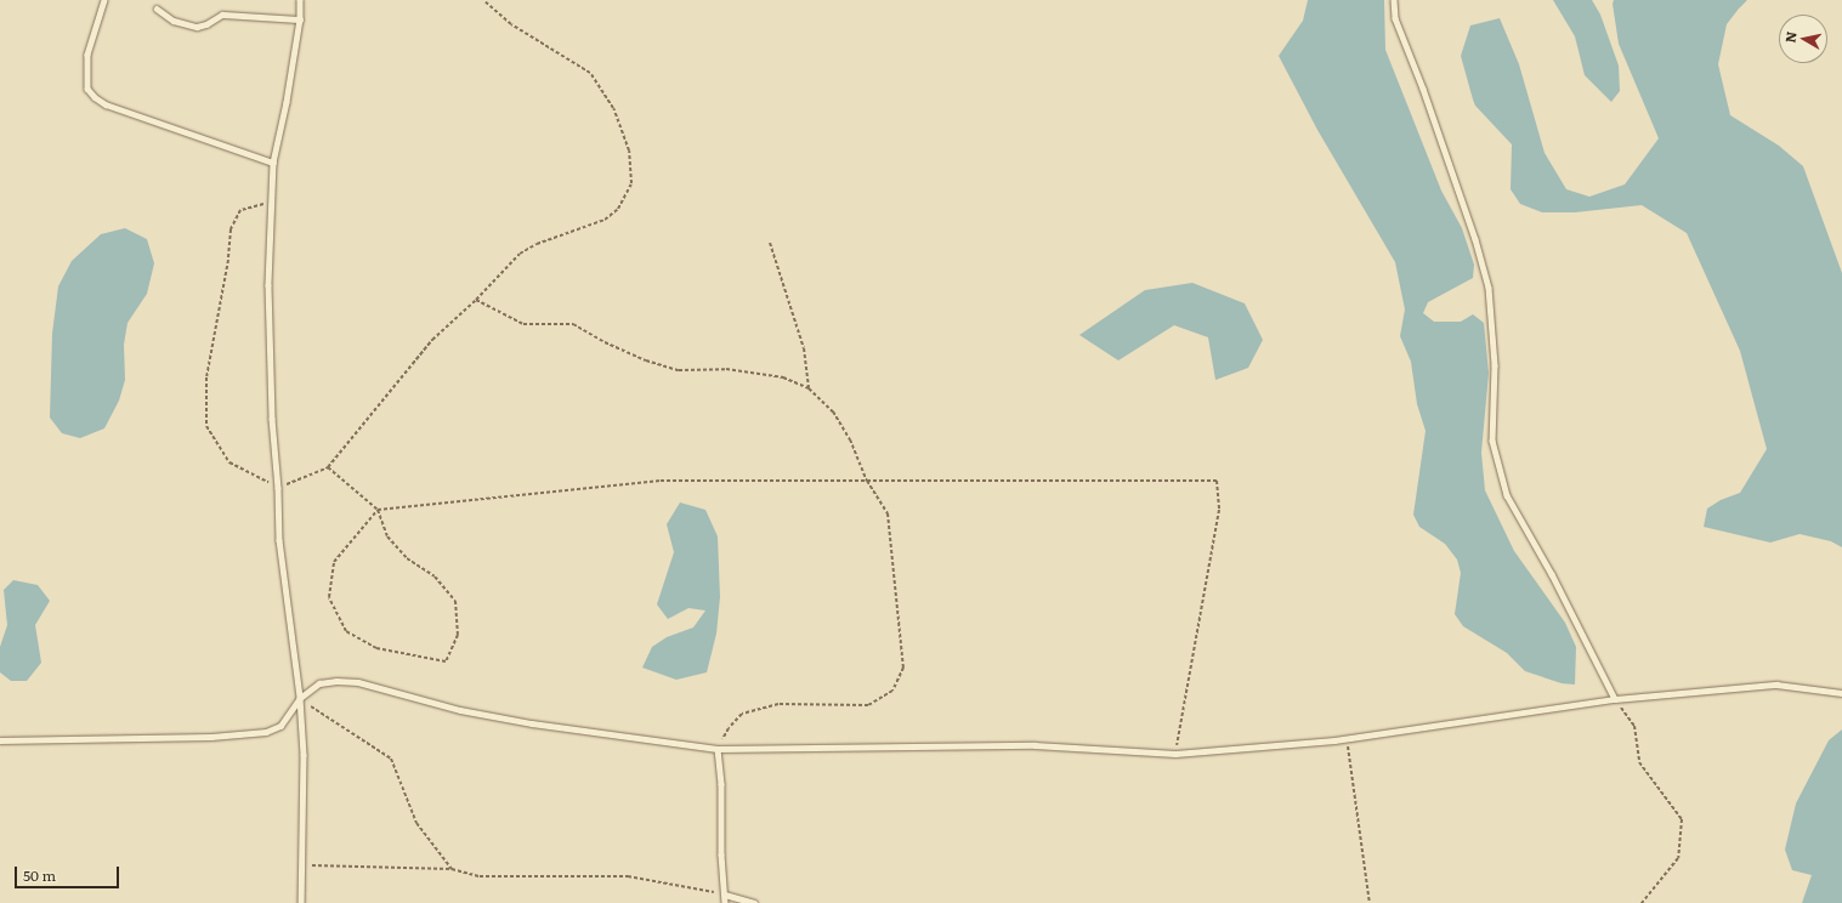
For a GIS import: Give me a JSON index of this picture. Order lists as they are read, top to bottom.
{
  "scale_bar": "50 m",
  "north": "left"
}
